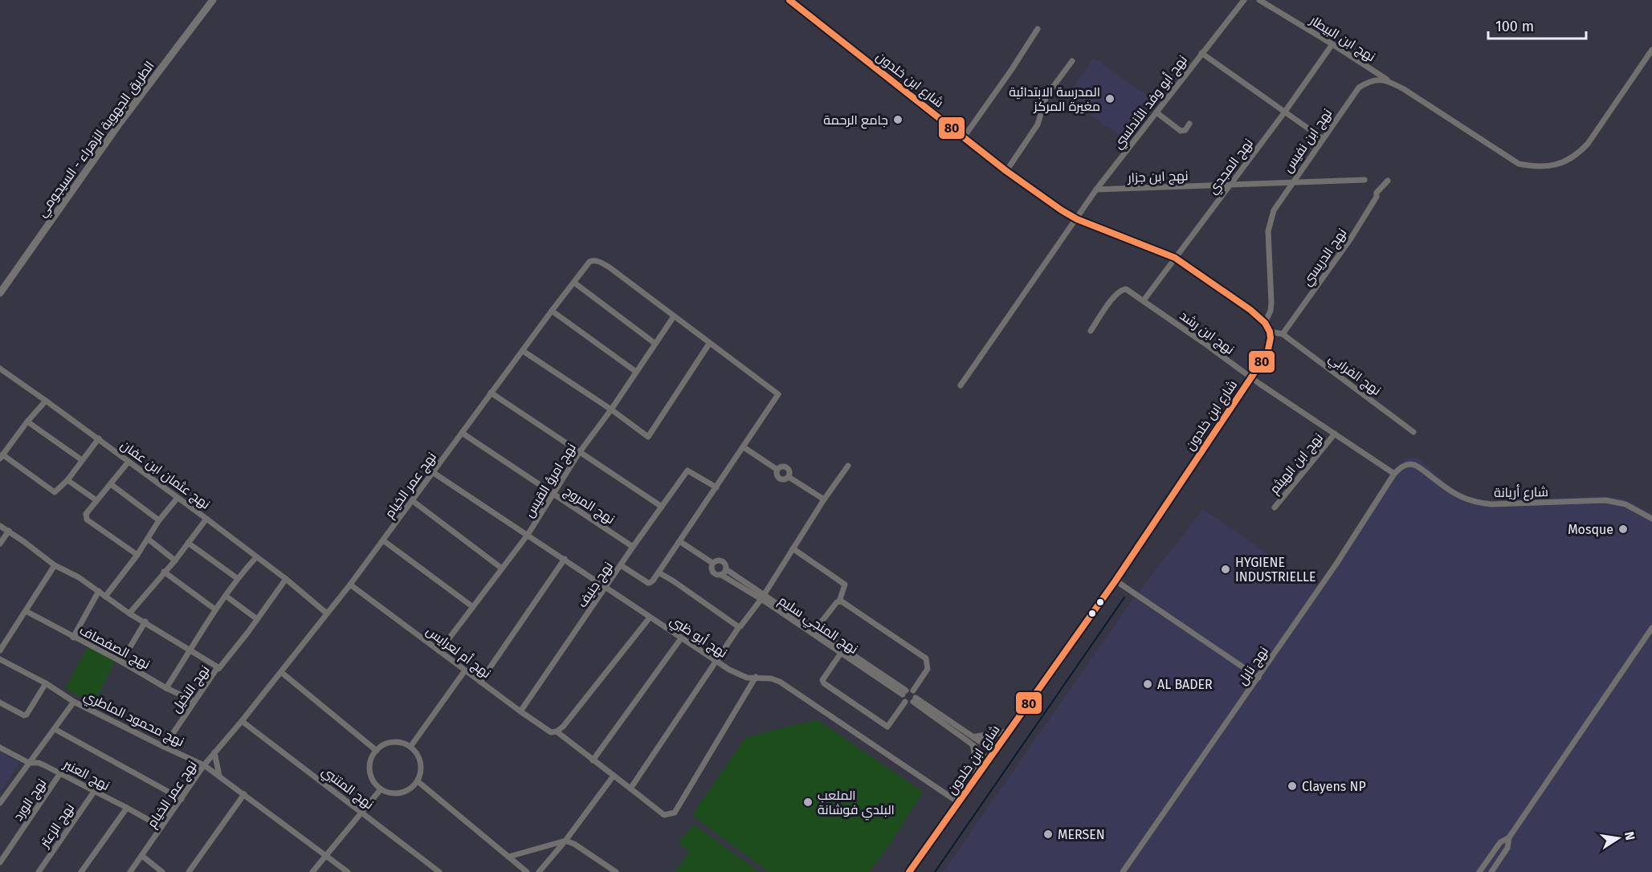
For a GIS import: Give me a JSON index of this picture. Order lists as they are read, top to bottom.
{
  "streets": {
    "main road": ["الطريق الجهوية الزهراء - السيجومي"],
    "street": [
      "نهج ابن البيطار",
      "شارع ابن خلدون",
      "نهج أبو وفد الأندلسي",
      "نهج ابن نفيس",
      "نهج المجدي",
      "نهج ابن جزار",
      "نهج الدريسي",
      "نهج ابن رشد",
      "نهج الفرابي",
      "نهج ابن الهيثم",
      "نهج عثمان ابن عفان",
      "نهج امرؤ القيس",
      "نهج عمر الخيام",
      "شارع أريانة",
      "نهج المروج",
      "نهج جنيف",
      "نهج المنجي سليم",
      "نهج أبو ظبي",
      "نهج الصفصاف",
      "نهج أم لعرايس",
      "نهج نابل",
      "نهج النخيل",
      "نهج محمود الماطري",
      "نهج العنبر",
      "نهج المتنبي",
      "نهج الورد",
      "نهج الزعتر"
    ]
  },
  "crossings": [
    ["نهج ابن البيطار", "نهج ابن نفيس"],
    ["نهج ابن البيطار", "نهج المجدي"],
    ["شارع ابن خلدون", "نهج أبو وفد الأندلسي"],
    ["شارع ابن خلدون", "نهج ابن نفيس"],
    ["شارع ابن خلدون", "نهج المجدي"],
    ["شارع ابن خلدون", "نهج ابن رشد"],
    ["شارع ابن خلدون", "نهج أبو ظبي"],
    ["نهج أبو وفد الأندلسي", "نهج ابن جزار"],
    ["نهج ابن نفيس", "نهج ابن جزار"],
    ["نهج المجدي", "نهج ابن جزار"],
    ["نهج المجدي", "نهج ابن رشد"],
    ["نهج الدريسي", "نهج الفرابي"],
    ["نهج ابن رشد", "نهج ابن الهيثم"],
    ["نهج ابن رشد", "شارع أريانة"],
    ["نهج ابن رشد", "نهج نابل"],
    ["نهج عثمان ابن عفان", "نهج عمر الخيام"],
    ["نهج عثمان ابن عفان", "نهج النخيل"],
    ["نهج امرؤ القيس", "نهج عمر الخيام"],
    ["نهج امرؤ القيس", "نهج المروج"],
    ["نهج امرؤ القيس", "نهج أبو ظبي"],
    ["نهج امرؤ القيس", "نهج أم لعرايس"],
    ["نهج عمر الخيام", "نهج المروج"],
    ["نهج عمر الخيام", "نهج أبو ظبي"],
    ["نهج عمر الخيام", "نهج أم لعرايس"],
    ["نهج عمر الخيام", "نهج محمود الماطري"],
    ["نهج عمر الخيام", "نهج العنبر"],
    ["نهج عمر الخيام", "نهج المتنبي"],
    ["شارع أريانة", "نهج نابل"],
    ["نهج المروج", "نهج جنيف"],
    ["نهج جنيف", "نهج أبو ظبي"],
    ["نهج جنيف", "نهج أم لعرايس"],
    ["نهج أبو ظبي", "نهج أم لعرايس"],
    ["نهج الصفصاف", "نهج النخيل"],
    ["نهج النخيل", "نهج محمود الماطري"],
    ["نهج العنبر", "نهج الورد"],
    ["نهج العنبر", "نهج الزعتر"]
  ],
  "places": [
    "المدرسة الابتدائية مغيرة المركز",
    "جامع الرحمة",
    "Mosque",
    "HYGIENE INDUSTRIELLE",
    "AL BADER",
    "Clayens NP",
    "الملعب البلدي فوشانة",
    "MERSEN"
  ],
  "lines": ["transit line 80"],
  "scale_bar": "100 m",
  "north": "right"
}
